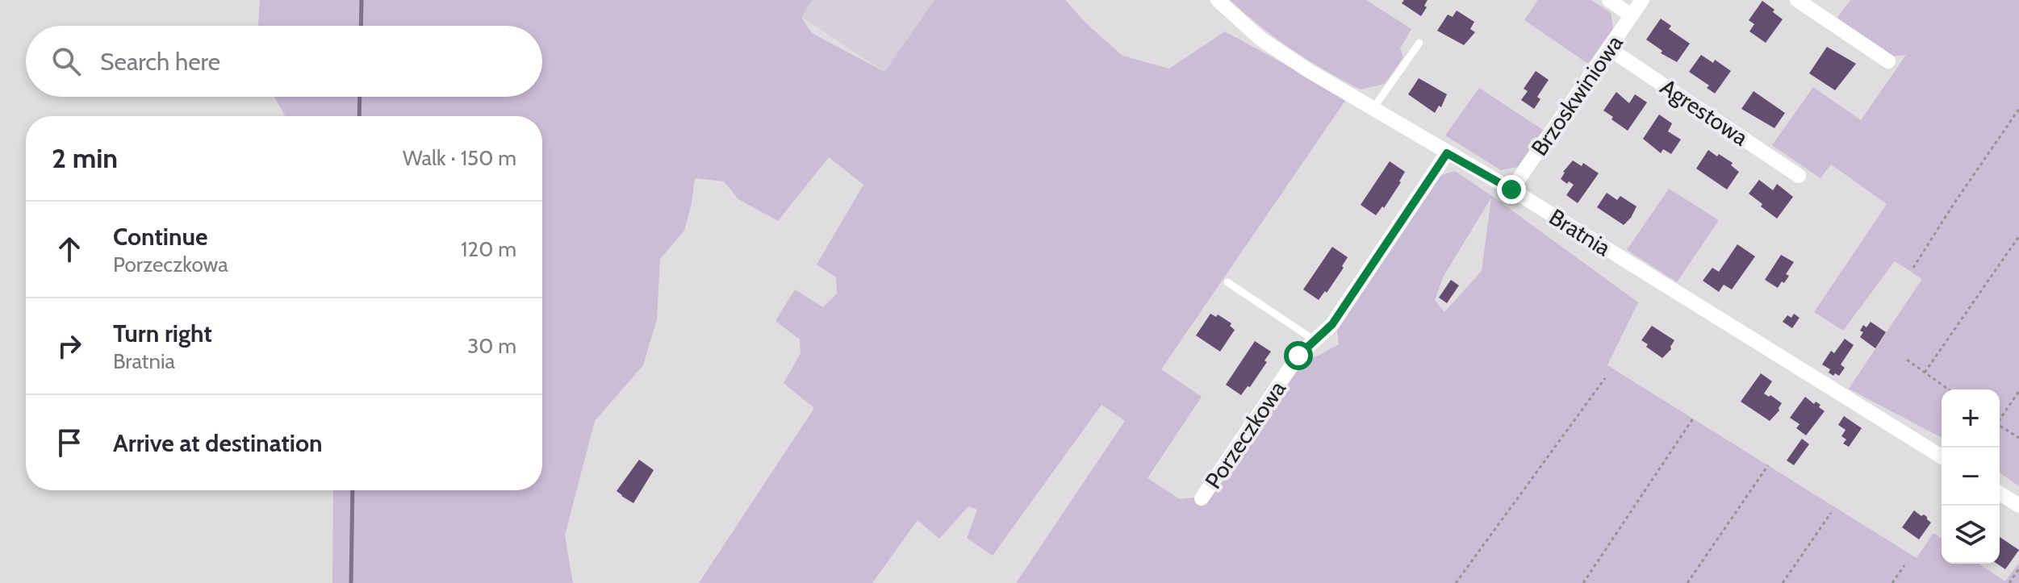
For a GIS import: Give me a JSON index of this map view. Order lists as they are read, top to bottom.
{
  "streets": {
    "street": [
      "Brzoskwiniowa",
      "Agrestowa",
      "Bratnia",
      "Porzeczkowa"
    ]
  },
  "crossings": [
    ["Brzoskwiniowa", "Agrestowa"],
    ["Brzoskwiniowa", "Bratnia"],
    ["Bratnia", "Porzeczkowa"]
  ],
  "page": {
    "search": "Search here",
    "heading": ["2 min", "Walk · 150 m"],
    "list": [
      ["Continue", "Porzeczkowa", "120 m"],
      ["Turn right", "Bratnia", "30 m"],
      "Arrive at destination"
    ],
    "map_buttons": ["+", "−"]
  }
}
